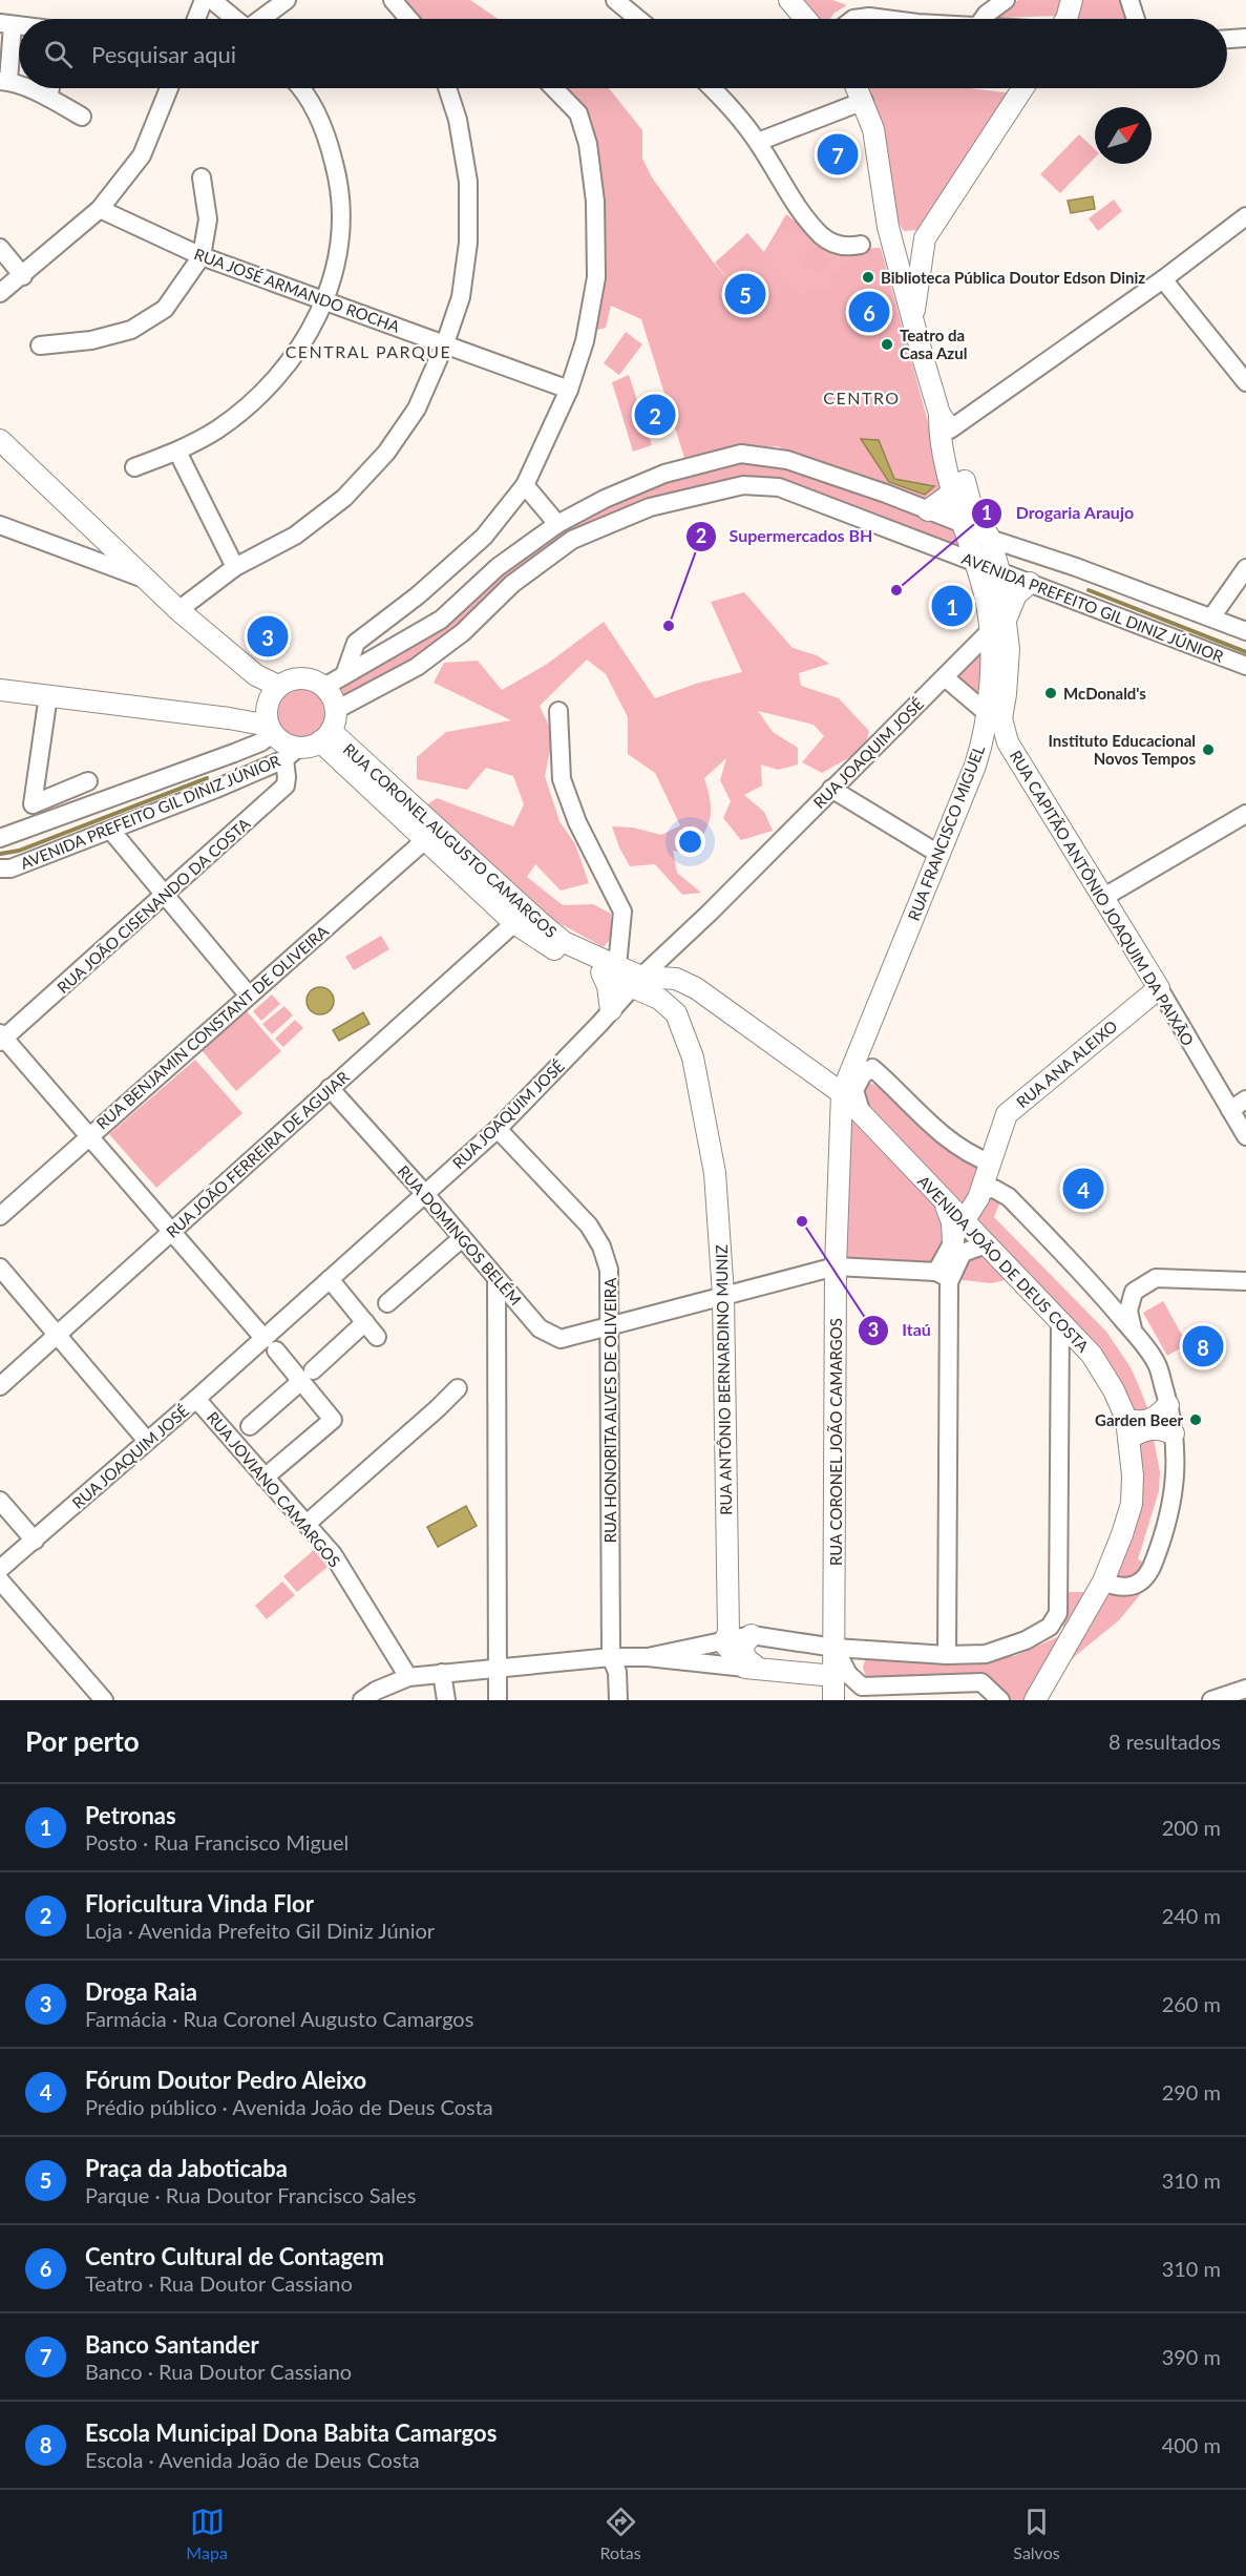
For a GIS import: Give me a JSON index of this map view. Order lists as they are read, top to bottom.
{
  "streets": {
    "main road": [
      "RUA FRANCISCO MIGUEL",
      "RUA CORONEL AUGUSTO CAMARGOS",
      "RUA CAPITÃO ANTÔNIO JOAQUIM DA PAIXÃO",
      "RUA ANA ALEIXO",
      "AVENIDA JOÃO DE DEUS COSTA",
      "RUA ANTÔNIO BERNARDINO MUNIZ",
      "RUA CORONEL JOÃO CAMARGOS"
    ],
    "street": [
      "RUA JOSÉ ARMANDO ROCHA",
      "AVENIDA PREFEITO GIL DINIZ JÚNIOR",
      "RUA JOAQUIM JOSÉ",
      "RUA JOÃO CISENANDO DA COSTA",
      "RUA BENJAMIN CONSTANT DE OLIVEIRA",
      "RUA JOÃO FERREIRA DE AGUIAR",
      "RUA DOMINGOS BELÉM",
      "RUA HONORITA ALVES DE OLIVEIRA",
      "RUA JOVIANO CAMARGOS"
    ]
  },
  "crossings": [
    ["AVENIDA PREFEITO GIL DINIZ JÚNIOR", "RUA FRANCISCO MIGUEL"],
    ["AVENIDA PREFEITO GIL DINIZ JÚNIOR", "RUA CORONEL AUGUSTO CAMARGOS"],
    ["AVENIDA PREFEITO GIL DINIZ JÚNIOR", "RUA JOÃO CISENANDO DA COSTA"],
    ["RUA JOAQUIM JOSÉ", "RUA FRANCISCO MIGUEL"],
    ["RUA JOAQUIM JOSÉ", "RUA CORONEL AUGUSTO CAMARGOS"],
    ["RUA JOAQUIM JOSÉ", "RUA DOMINGOS BELÉM"],
    ["RUA JOAQUIM JOSÉ", "AVENIDA JOÃO DE DEUS COSTA"],
    ["RUA JOAQUIM JOSÉ", "RUA HONORITA ALVES DE OLIVEIRA"],
    ["RUA JOAQUIM JOSÉ", "RUA JOVIANO CAMARGOS"],
    ["RUA FRANCISCO MIGUEL", "RUA CAPITÃO ANTÔNIO JOAQUIM DA PAIXÃO"],
    ["RUA FRANCISCO MIGUEL", "AVENIDA JOÃO DE DEUS COSTA"],
    ["RUA FRANCISCO MIGUEL", "RUA CORONEL JOÃO CAMARGOS"],
    ["RUA CORONEL AUGUSTO CAMARGOS", "RUA JOÃO CISENANDO DA COSTA"],
    ["RUA CORONEL AUGUSTO CAMARGOS", "RUA BENJAMIN CONSTANT DE OLIVEIRA"],
    ["RUA CORONEL AUGUSTO CAMARGOS", "RUA JOÃO FERREIRA DE AGUIAR"],
    ["RUA CORONEL AUGUSTO CAMARGOS", "AVENIDA JOÃO DE DEUS COSTA"],
    ["RUA CORONEL AUGUSTO CAMARGOS", "RUA ANTÔNIO BERNARDINO MUNIZ"],
    ["RUA CAPITÃO ANTÔNIO JOAQUIM DA PAIXÃO", "RUA ANA ALEIXO"],
    ["RUA ANA ALEIXO", "AVENIDA JOÃO DE DEUS COSTA"],
    ["RUA JOÃO FERREIRA DE AGUIAR", "RUA DOMINGOS BELÉM"],
    ["RUA DOMINGOS BELÉM", "RUA ANTÔNIO BERNARDINO MUNIZ"],
    ["RUA DOMINGOS BELÉM", "RUA HONORITA ALVES DE OLIVEIRA"],
    ["RUA DOMINGOS BELÉM", "RUA CORONEL JOÃO CAMARGOS"],
    ["AVENIDA JOÃO DE DEUS COSTA", "RUA CORONEL JOÃO CAMARGOS"]
  ],
  "districts": ["CENTRAL PARQUE", "CENTRO"],
  "places": [
    "Biblioteca Pública Doutor Edson Diniz",
    "Teatro da Casa Azul",
    "Drogaria Araujo",
    "Supermercados BH",
    "McDonald's",
    "Instituto Educacional Novos Tempos",
    "Itaú",
    "Garden Beer"
  ],
  "north": "top right",
  "page": {
    "search": "Pesquisar aqui",
    "pins": [
      "7",
      "5",
      "6",
      "2",
      "1",
      "3",
      "4",
      "8"
    ],
    "heading": ["Por perto", "8 resultados"],
    "list": [
      {
        "mark": "1",
        "name": "Petronas",
        "note": "Posto · Rua Francisco Miguel",
        "value": "200 m"
      },
      {
        "mark": "2",
        "name": "Floricultura Vinda Flor",
        "note": "Loja · Avenida Prefeito Gil Diniz Júnior",
        "value": "240 m"
      },
      {
        "mark": "3",
        "name": "Droga Raia",
        "note": "Farmácia · Rua Coronel Augusto Camargos",
        "value": "260 m"
      },
      {
        "mark": "4",
        "name": "Fórum Doutor Pedro Aleixo",
        "note": "Prédio público · Avenida João de Deus Costa",
        "value": "290 m"
      },
      {
        "mark": "5",
        "name": "Praça da Jaboticaba",
        "note": "Parque · Rua Doutor Francisco Sales",
        "value": "310 m"
      },
      {
        "mark": "6",
        "name": "Centro Cultural de Contagem",
        "note": "Teatro · Rua Doutor Cassiano",
        "value": "310 m"
      },
      {
        "mark": "7",
        "name": "Banco Santander",
        "note": "Banco · Rua Doutor Cassiano",
        "value": "390 m"
      },
      {
        "mark": "8",
        "name": "Escola Municipal Dona Babita Camargos",
        "note": "Escola · Avenida João de Deus Costa",
        "value": "400 m"
      }
    ],
    "nav": ["Mapa", "Rotas", "Salvos"]
  }
}
